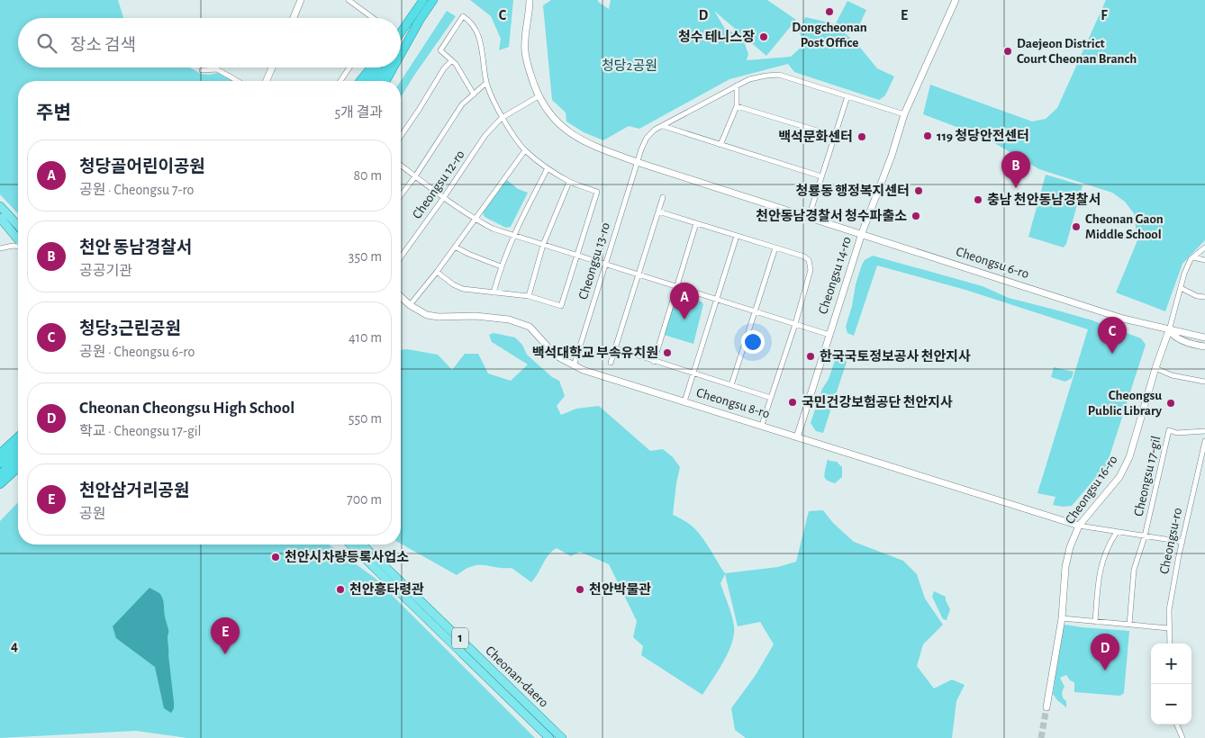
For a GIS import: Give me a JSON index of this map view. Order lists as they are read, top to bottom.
{
  "streets": {
    "main road": ["1", "Cheonan-daero"],
    "street": [
      "Cheongsu 12-ro",
      "Cheongsu 13-ro",
      "Cheongsu 6-ro",
      "Cheongsu 14-ro",
      "Cheongsu 8-ro",
      "Cheongsu 17-gil",
      "Cheongsu 16-ro",
      "Cheongsu-ro"
    ]
  },
  "crossings": [
    ["Cheongsu 12-ro", "Cheongsu 6-ro"],
    ["Cheongsu 13-ro", "Cheongsu 6-ro"],
    ["Cheongsu 13-ro", "Cheongsu 8-ro"],
    ["Cheongsu 6-ro", "Cheongsu 14-ro"],
    ["Cheongsu 6-ro", "Cheongsu 16-ro"],
    ["Cheongsu 14-ro", "Cheongsu 8-ro"],
    ["Cheongsu 8-ro", "Cheongsu 17-gil"],
    ["Cheongsu 8-ro", "Cheongsu 16-ro"],
    ["Cheongsu 17-gil", "Cheongsu 16-ro"],
    ["Cheongsu 17-gil", "Cheongsu-ro"]
  ],
  "parks": ["청당2공원"],
  "places": [
    "Dongcheonan Post Office",
    "청수 테니스장",
    "Daejeon District Court Cheonan Branch",
    "119 청당안전센터",
    "백석문화센터",
    "청룡동 행정복지센터",
    "충남 천안동남경찰서",
    "천안동남경찰서 청수파출소",
    "Cheonan Gaon Middle School",
    "백석대학교 부속유치원",
    "한국국토정보공사 천안지사",
    "국민건강보험공단 천안지사",
    "Cheongsu Public Library",
    "천안시차량등록사업소",
    "천안흥타령관",
    "천안박물관"
  ],
  "page": {
    "search": "장소 검색",
    "heading": ["주변", "5개 결과"],
    "list": [
      {
        "mark": "A",
        "name": "청당골어린이공원",
        "note": "공원 · Cheongsu 7-ro",
        "value": "80 m"
      },
      {
        "mark": "B",
        "name": "천안 동남경찰서",
        "note": "공공기관",
        "value": "350 m"
      },
      {
        "mark": "C",
        "name": "청당3근린공원",
        "note": "공원 · Cheongsu 6-ro",
        "value": "410 m"
      },
      {
        "mark": "D",
        "name": "Cheonan Cheongsu High School",
        "note": "학교 · Cheongsu 17-gil",
        "value": "550 m"
      },
      {
        "mark": "E",
        "name": "천안삼거리공원",
        "note": "공원",
        "value": "700 m"
      }
    ],
    "pins": [
      "B",
      "A",
      "C",
      "E",
      "D"
    ],
    "map_buttons": ["+", "−"]
  },
  "grid": {
    "columns": [
      "C",
      "D",
      "E",
      "F"
    ],
    "rows": ["4"]
  }
}
